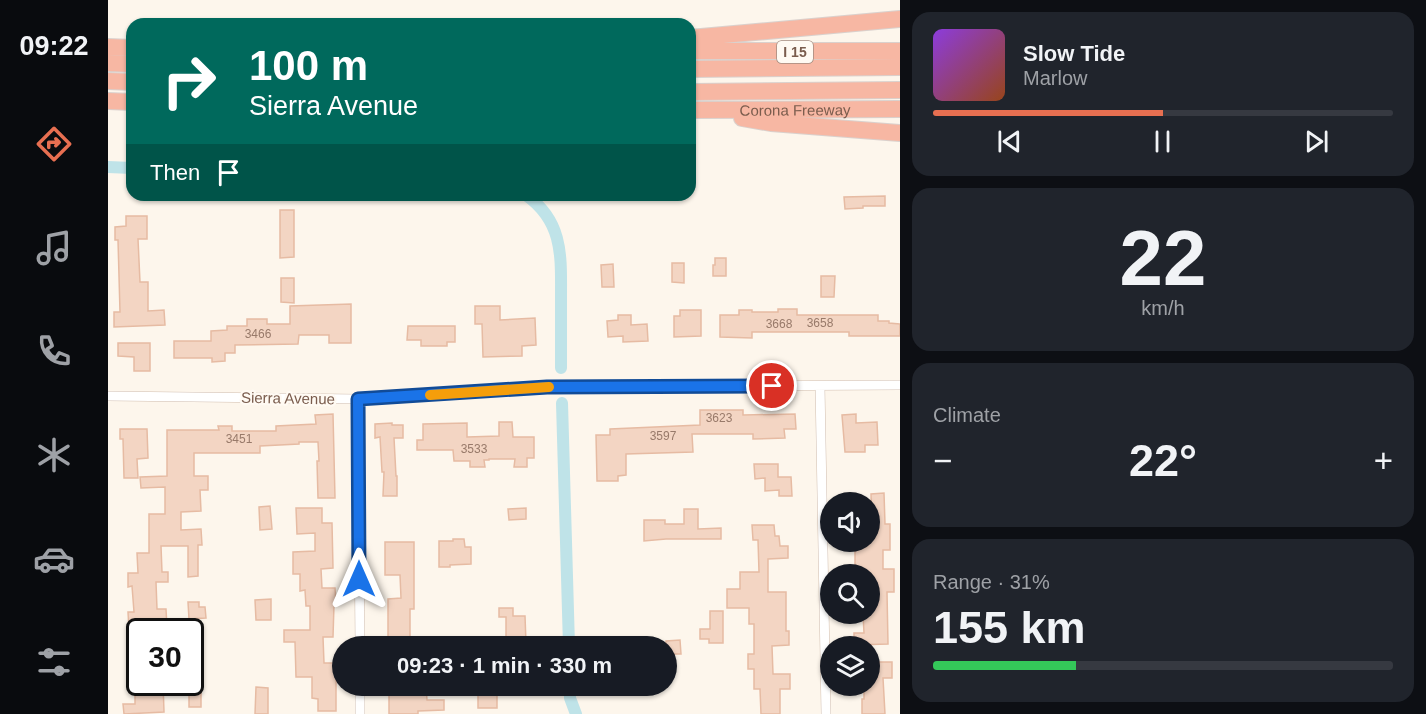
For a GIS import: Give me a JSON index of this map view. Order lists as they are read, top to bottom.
{
  "streets": {
    "highway": ["I 15", "Corona Freeway"],
    "street": ["Sierra Avenue"]
  },
  "house_numbers": [
    "3658",
    "3668",
    "3466",
    "3623",
    "3597",
    "3451",
    "3533"
  ],
  "page": {
    "tabs": "09:22",
    "turn": ["100 m", "Sierra Avenue"],
    "song": ["Slow Tide", "Marlow"],
    "then": "Then",
    "tile": [
      ["22", "km/h"],
      "Climate",
      ["Range · 31%", "155 km"]
    ],
    "heat": ["−", "22°", "+"],
    "limit": "30",
    "trip": "09:23 · 1 min · 330 m"
  }
}
